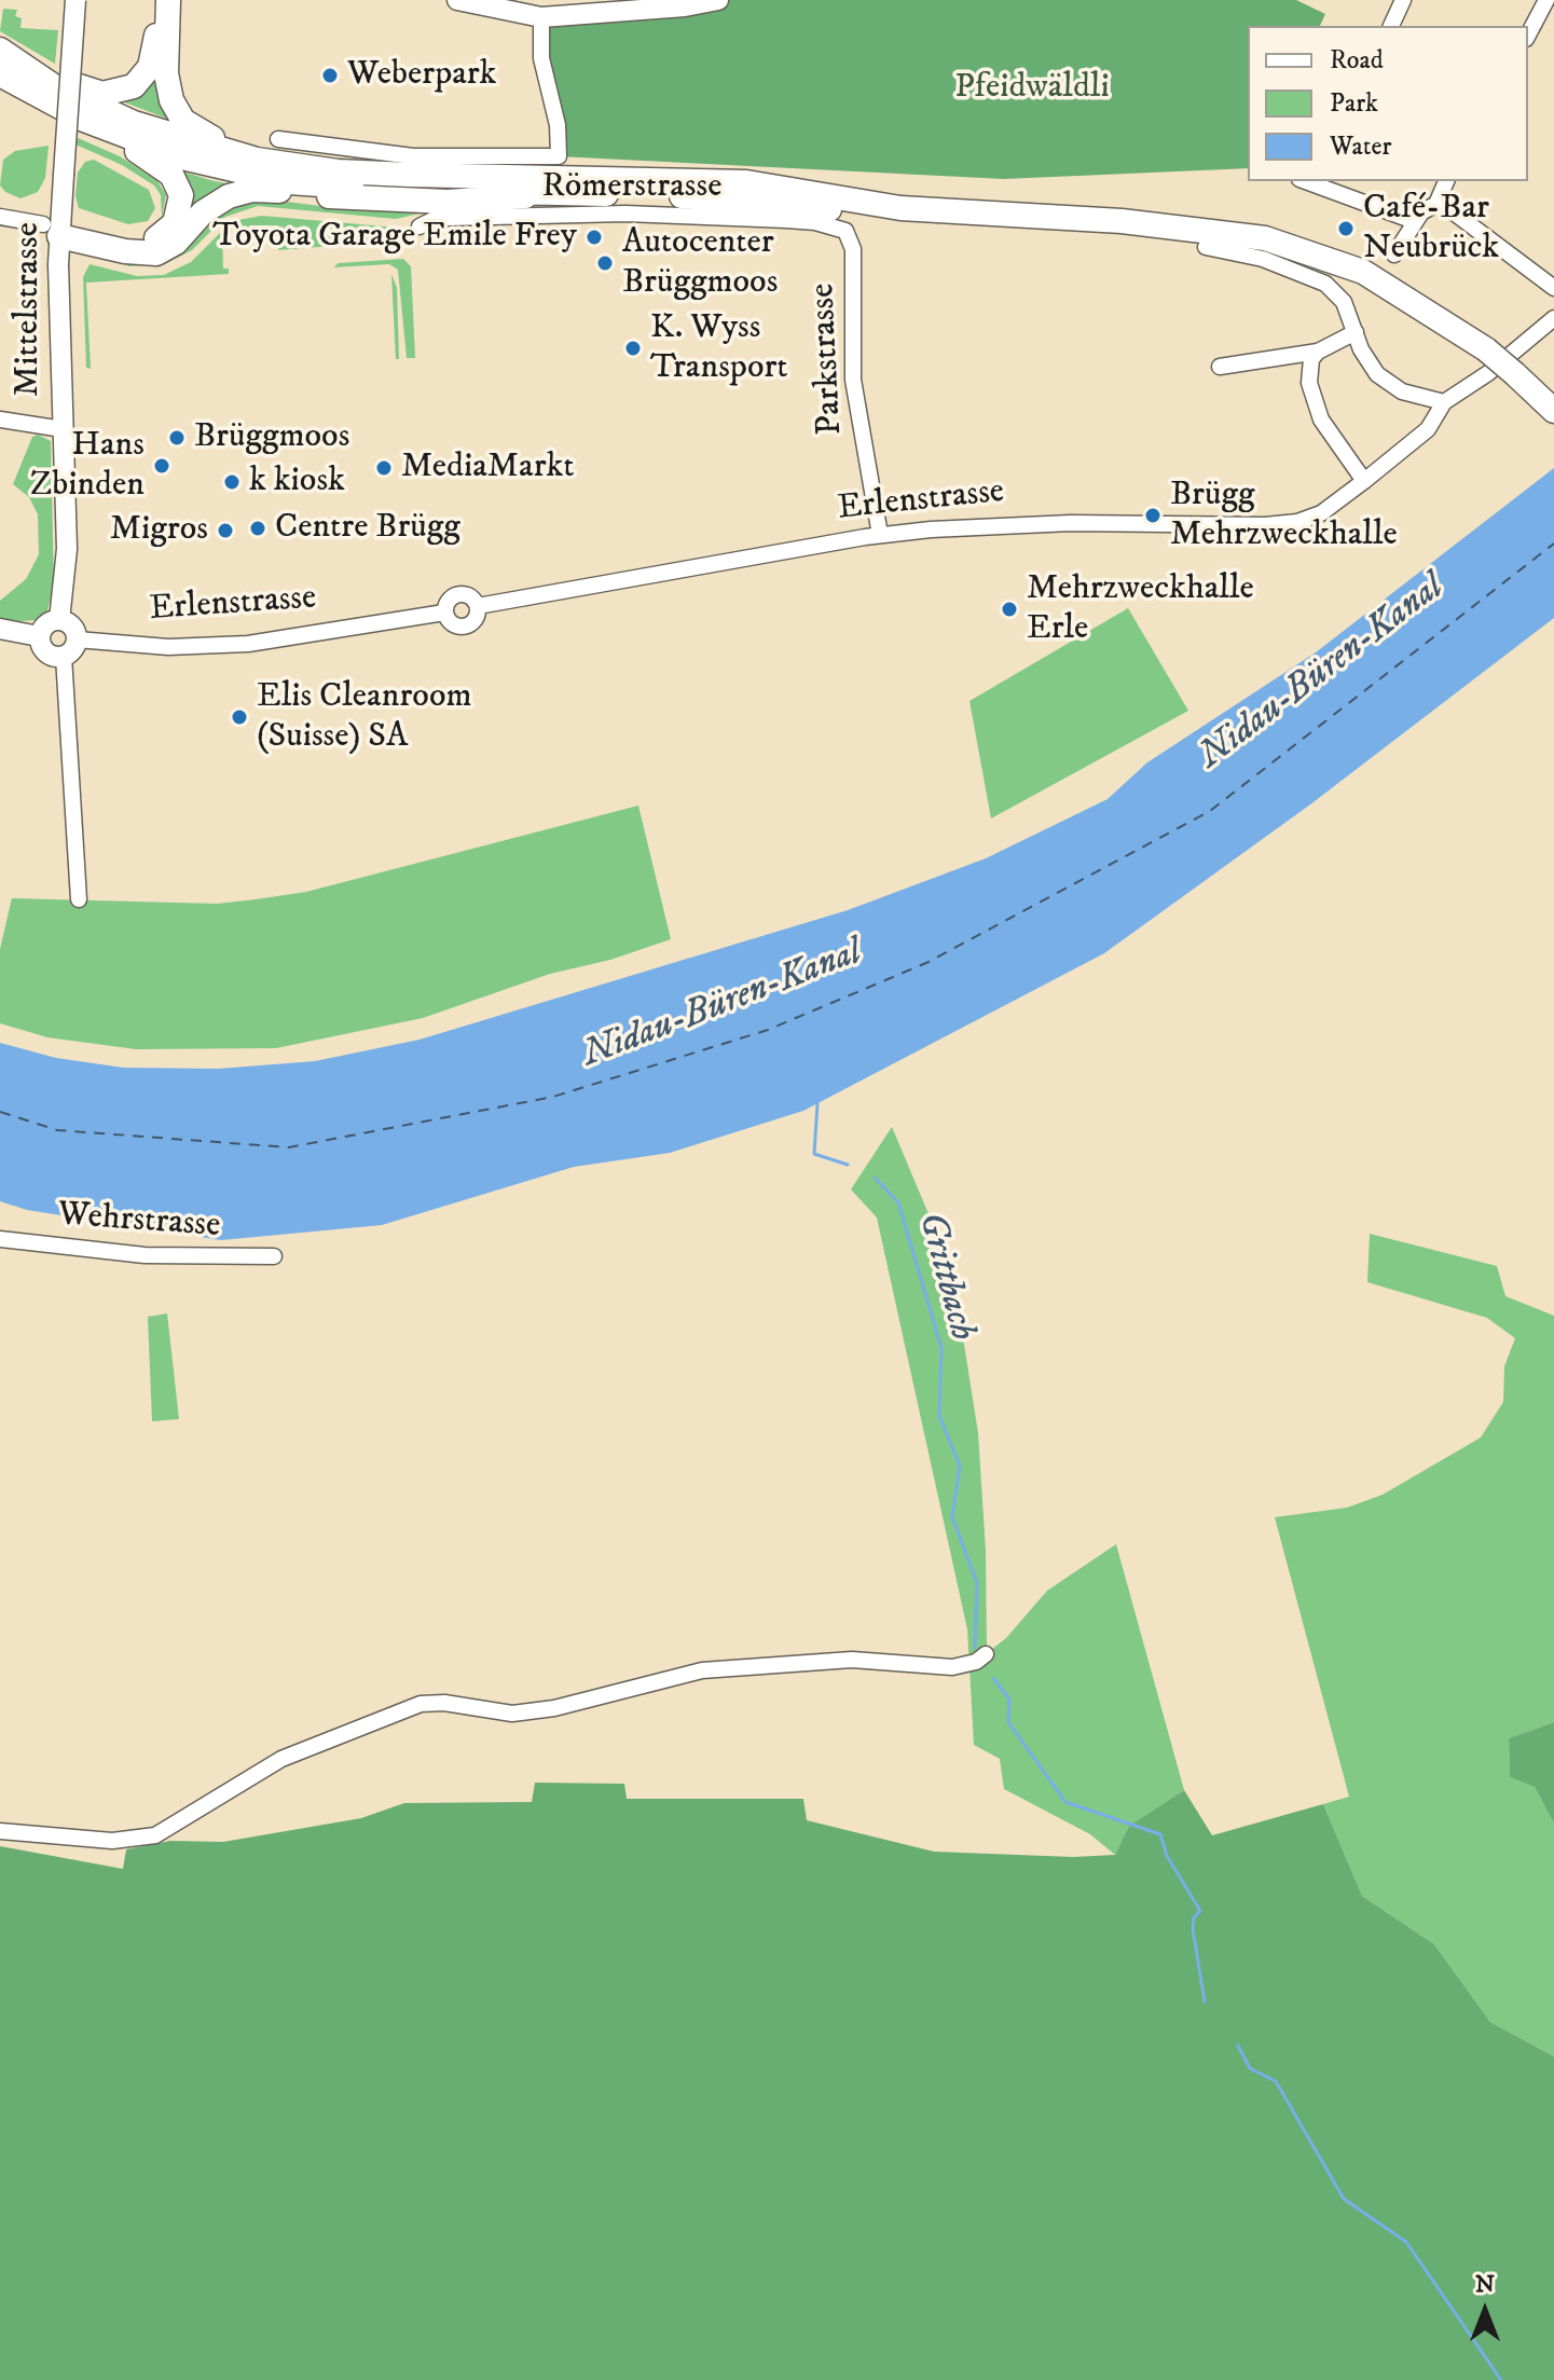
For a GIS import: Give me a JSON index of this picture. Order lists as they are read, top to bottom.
{
  "streets": {
    "main road": ["Mittelstrasse"],
    "street": [
      "Römerstrasse",
      "Parkstrasse",
      "Erlenstrasse",
      "Wehrstrasse"
    ]
  },
  "crossings": [
    ["Römerstrasse", "Parkstrasse"],
    ["Mittelstrasse", "Erlenstrasse"],
    ["Parkstrasse", "Erlenstrasse"]
  ],
  "water": ["Nidau-Büren-Kanal", "Grittbach"],
  "parks": ["Pfeidwäldli"],
  "places": [
    "Weberpark",
    "Café-Bar Neubrück",
    "Toyota Garage Emile Frey",
    "Autocenter Brüggmoos",
    "K. Wyss Transport",
    "Brüggmoos",
    "Hans Zbinden",
    "MediaMarkt",
    "k kiosk",
    "Brügg Mehrzweckhalle",
    "Centre Brügg",
    "Migros",
    "Mehrzweckhalle Erle",
    "Elis Cleanroom (Suisse) SA"
  ],
  "legend": ["Road", "Park", "Water"],
  "north": "top"
}
